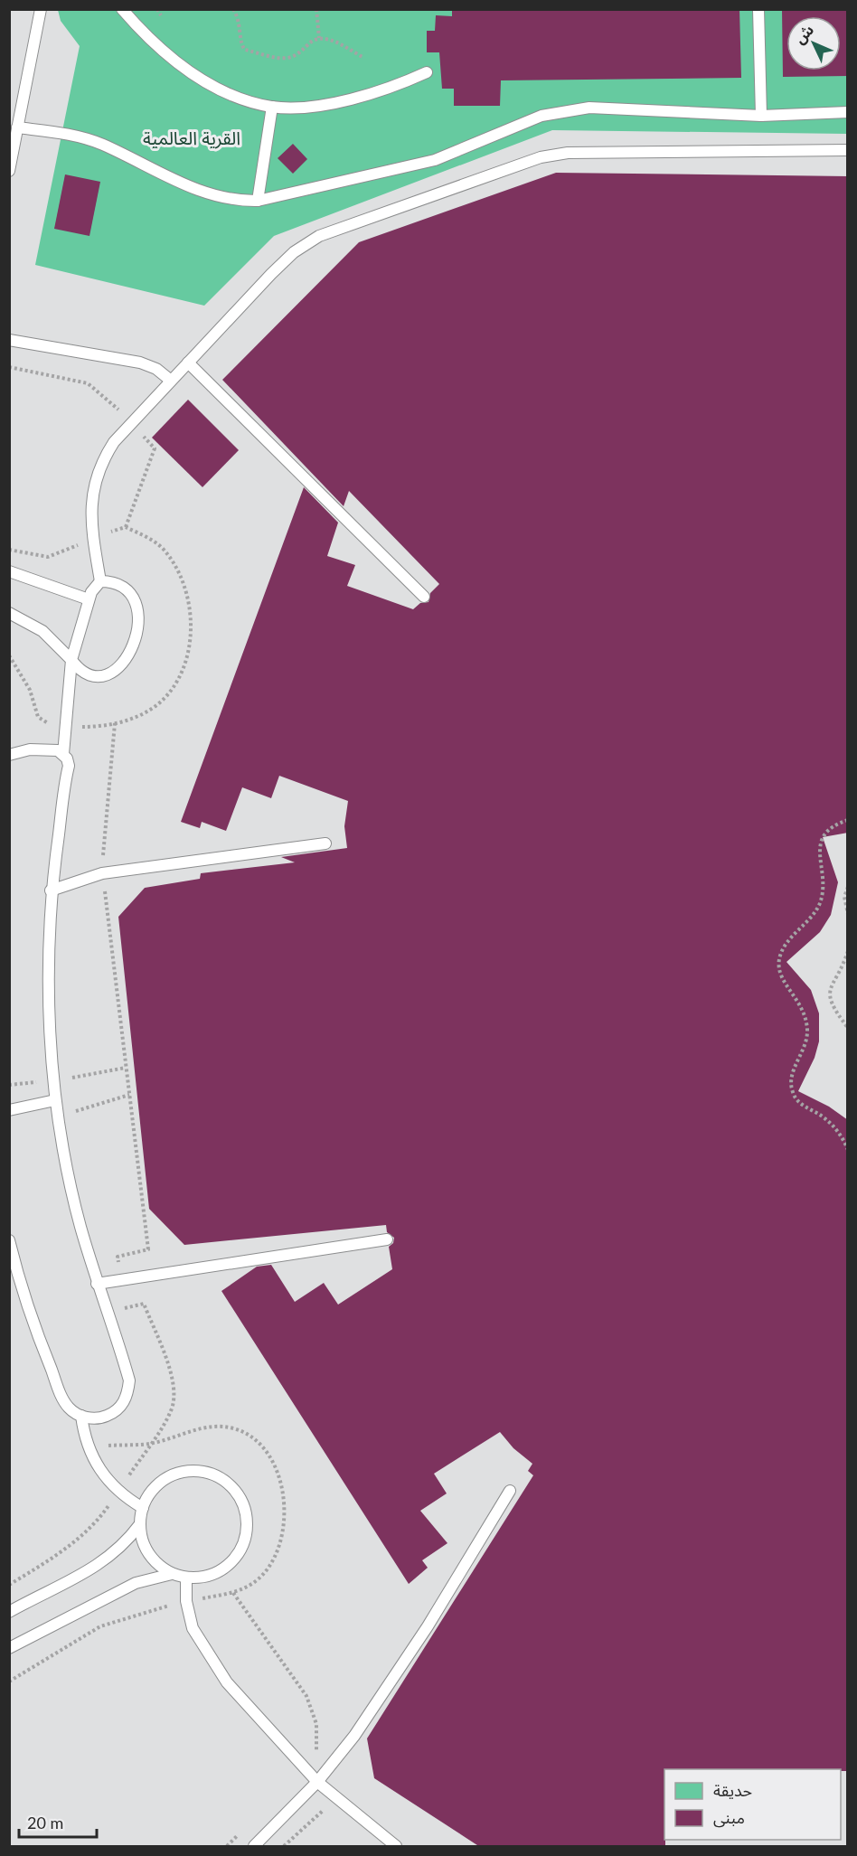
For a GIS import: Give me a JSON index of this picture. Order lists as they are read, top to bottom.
{
  "parks": ["القرية العالمية"],
  "legend": ["حديقة", "مبنى"],
  "scale_bar": "20 m",
  "north": "top left"
}
